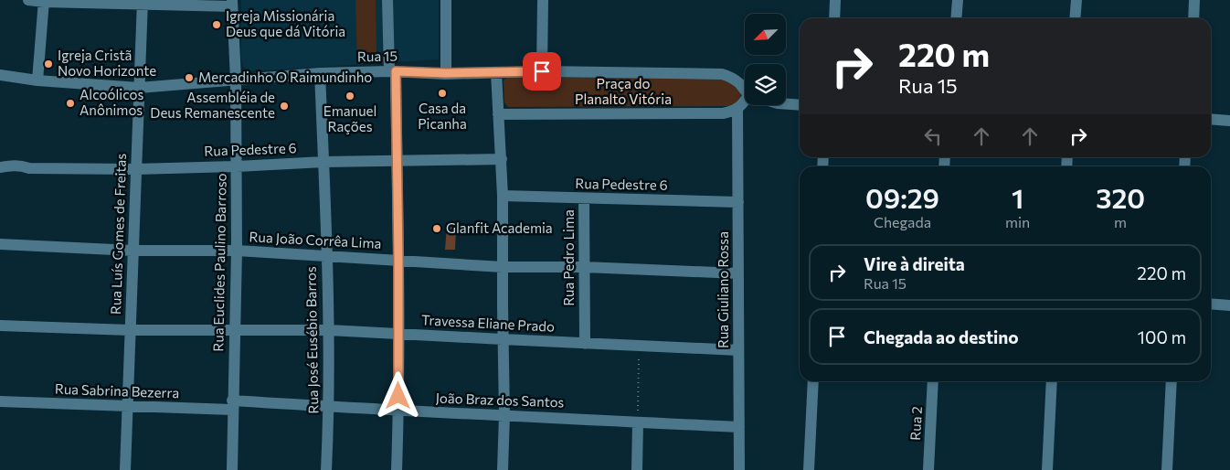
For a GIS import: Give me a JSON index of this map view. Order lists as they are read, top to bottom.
{
  "streets": {
    "street": [
      "Rua 15",
      "Rua Pedestre 6",
      "Rua Luís Gomes de Freitas",
      "Rua João Corrêa Lima",
      "Rua Pedro Lima",
      "Rua Euclides Paulino Barroso",
      "Rua Giuliano Rossa",
      "Travessa Eliane Prado",
      "Rua José Eusébio Barros",
      "Rua Sabrina Bezerra",
      "João Braz dos Santos",
      "Rua 2"
    ]
  },
  "crossings": [
    ["Rua 15", "Rua Luís Gomes de Freitas"],
    ["Rua 15", "Rua Euclides Paulino Barroso"],
    ["Rua 15", "Rua José Eusébio Barros"],
    ["Rua Pedestre 6", "Rua Luís Gomes de Freitas"],
    ["Rua Pedestre 6", "Rua Pedro Lima"],
    ["Rua Pedestre 6", "Rua Euclides Paulino Barroso"],
    ["Rua Pedestre 6", "Rua Giuliano Rossa"],
    ["Rua Pedestre 6", "Rua José Eusébio Barros"],
    ["Rua Luís Gomes de Freitas", "Rua João Corrêa Lima"],
    ["Rua Luís Gomes de Freitas", "Travessa Eliane Prado"],
    ["Rua Luís Gomes de Freitas", "Rua Sabrina Bezerra"],
    ["Rua João Corrêa Lima", "Rua Pedro Lima"],
    ["Rua João Corrêa Lima", "Rua Euclides Paulino Barroso"],
    ["Rua João Corrêa Lima", "Rua Giuliano Rossa"],
    ["Rua João Corrêa Lima", "Rua José Eusébio Barros"],
    ["Rua Pedro Lima", "Travessa Eliane Prado"],
    ["Rua Euclides Paulino Barroso", "Travessa Eliane Prado"],
    ["Rua Euclides Paulino Barroso", "Rua Sabrina Bezerra"],
    ["Rua Euclides Paulino Barroso", "João Braz dos Santos"],
    ["Rua Giuliano Rossa", "Travessa Eliane Prado"],
    ["Rua Giuliano Rossa", "João Braz dos Santos"],
    ["Travessa Eliane Prado", "Rua José Eusébio Barros"],
    ["Rua José Eusébio Barros", "João Braz dos Santos"],
    ["Rua Sabrina Bezerra", "João Braz dos Santos"]
  ],
  "parks": ["Praça do Planalto Vitória"],
  "places": [
    "Igreja Missionária Deus que dá Vitória",
    "Igreja Cristã Novo Horizonte",
    "Mercadinho O Raimundinho",
    "Casa da Picanha",
    "Emanuel Rações",
    "Alcoólicos Anônimos",
    "Assembléia de Deus Remanescente",
    "Glanfit Academia"
  ],
  "north": "bottom left",
  "page": {
    "turn": ["220 m", "Rua 15"],
    "eta": [
      "09:29",
      "Chegada",
      "1",
      "min",
      "320",
      "m"
    ],
    "list": [
      {
        "name": "Vire à direita",
        "note": "Rua 15",
        "value": "220 m"
      },
      {
        "name": "Chegada ao destino",
        "value": "100 m"
      }
    ]
  }
}
